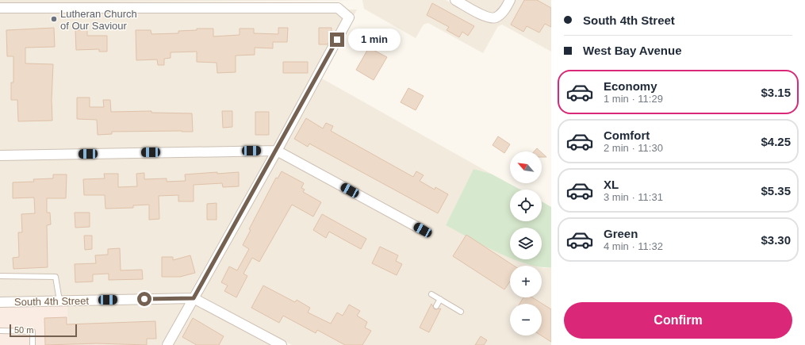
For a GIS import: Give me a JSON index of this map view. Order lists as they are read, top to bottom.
{
  "streets": {
    "street": ["South 4th Street"]
  },
  "places": ["Lutheran Church of Our Saviour"],
  "scale_bar": "50 m",
  "north": "top left",
  "page": {
    "banner": ["South 4th Street", "West Bay Avenue"],
    "bubble": "1 min",
    "list": [
      {
        "name": "Economy",
        "note": "1 min · 11:29",
        "value": "$3.15"
      },
      {
        "name": "Comfort",
        "note": "2 min · 11:30",
        "value": "$4.25"
      },
      {
        "name": "XL",
        "note": "3 min · 11:31",
        "value": "$5.35"
      },
      {
        "name": "Green",
        "note": "4 min · 11:32",
        "value": "$3.30"
      }
    ],
    "map_buttons": ["+", "−"],
    "buttons": "Confirm",
    "scale": "50 m"
  }
}
